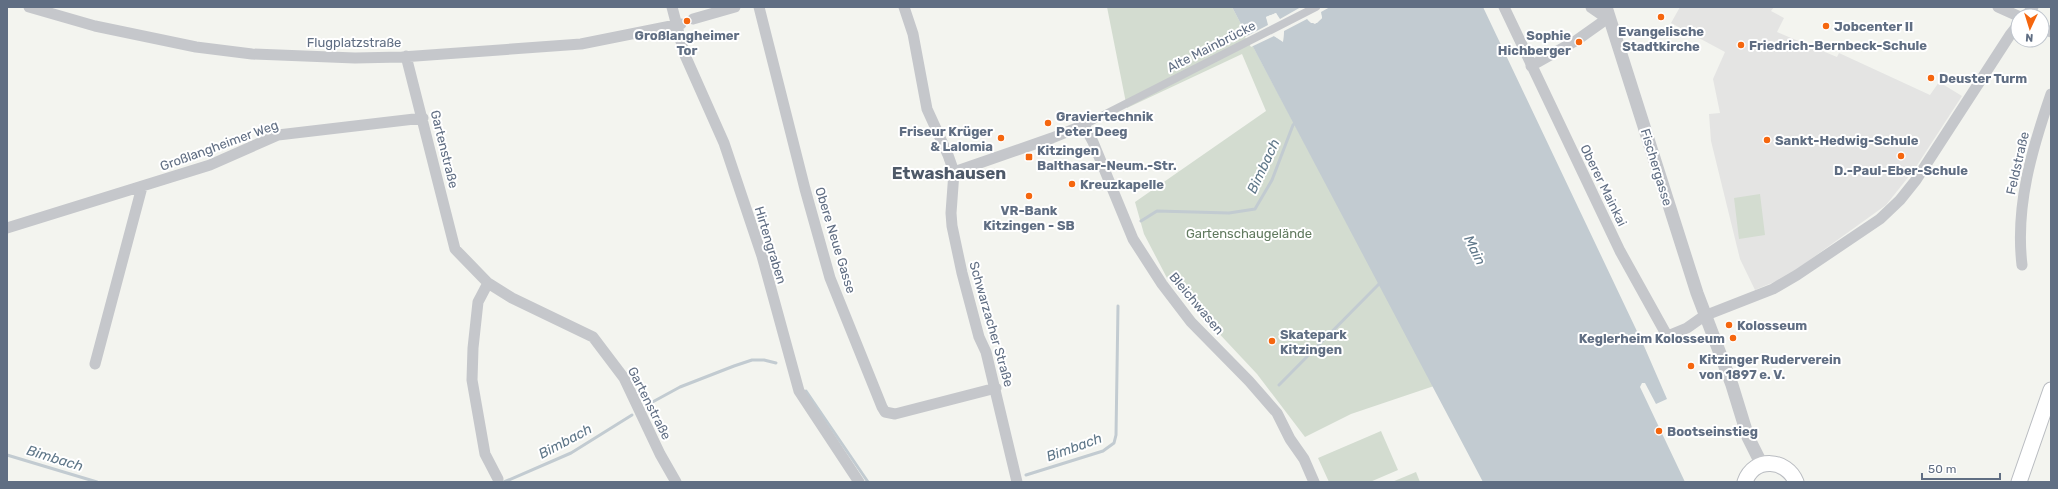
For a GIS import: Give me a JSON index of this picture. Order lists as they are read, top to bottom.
{
  "streets": {
    "street": [
      "Flugplatzstraße",
      "Alte Mainbrücke",
      "Großlangheimer Weg",
      "Gartenstraße",
      "Feldstraße",
      "Fischergasse",
      "Oberer Mainkai",
      "Obere Neue Gasse",
      "Hirtengraben",
      "Bleichwasen",
      "Schwarzacher Straße"
    ]
  },
  "crossings": [
    ["Flugplatzstraße", "Gartenstraße"],
    ["Flugplatzstraße", "Hirtengraben"],
    ["Alte Mainbrücke", "Bleichwasen"],
    ["Großlangheimer Weg", "Gartenstraße"],
    ["Fischergasse", "Oberer Mainkai"],
    ["Obere Neue Gasse", "Schwarzacher Straße"]
  ],
  "districts": ["Etwashausen"],
  "water": ["Bimbach", "Main"],
  "parks": ["Gartenschaugelände"],
  "places": {
    "other": [
      "Evangelische Stadtkirche",
      "Großlangheimer Tor",
      "Jobcenter II",
      "Sophie Hichberger",
      "Friedrich-Bernbeck-Schule",
      "Deuster Turm",
      "Graviertechnik Peter Deeg",
      "Friseur Krüger & Lalomia",
      "Sankt-Hedwig-Schule",
      "D.-Paul-Eber-Schule",
      "Kreuzkapelle",
      "VR-Bank Kitzingen - SB",
      "Kolosseum",
      "Keglerheim Kolosseum",
      "Skatepark Kitzingen",
      "Kitzinger Ruderverein von 1897 e. V.",
      "Bootseinstieg"
    ],
    "transit": ["Kitzingen Balthasar-Neum.-Str."]
  },
  "scale_bar": "50 m",
  "north": "bottom"
}
